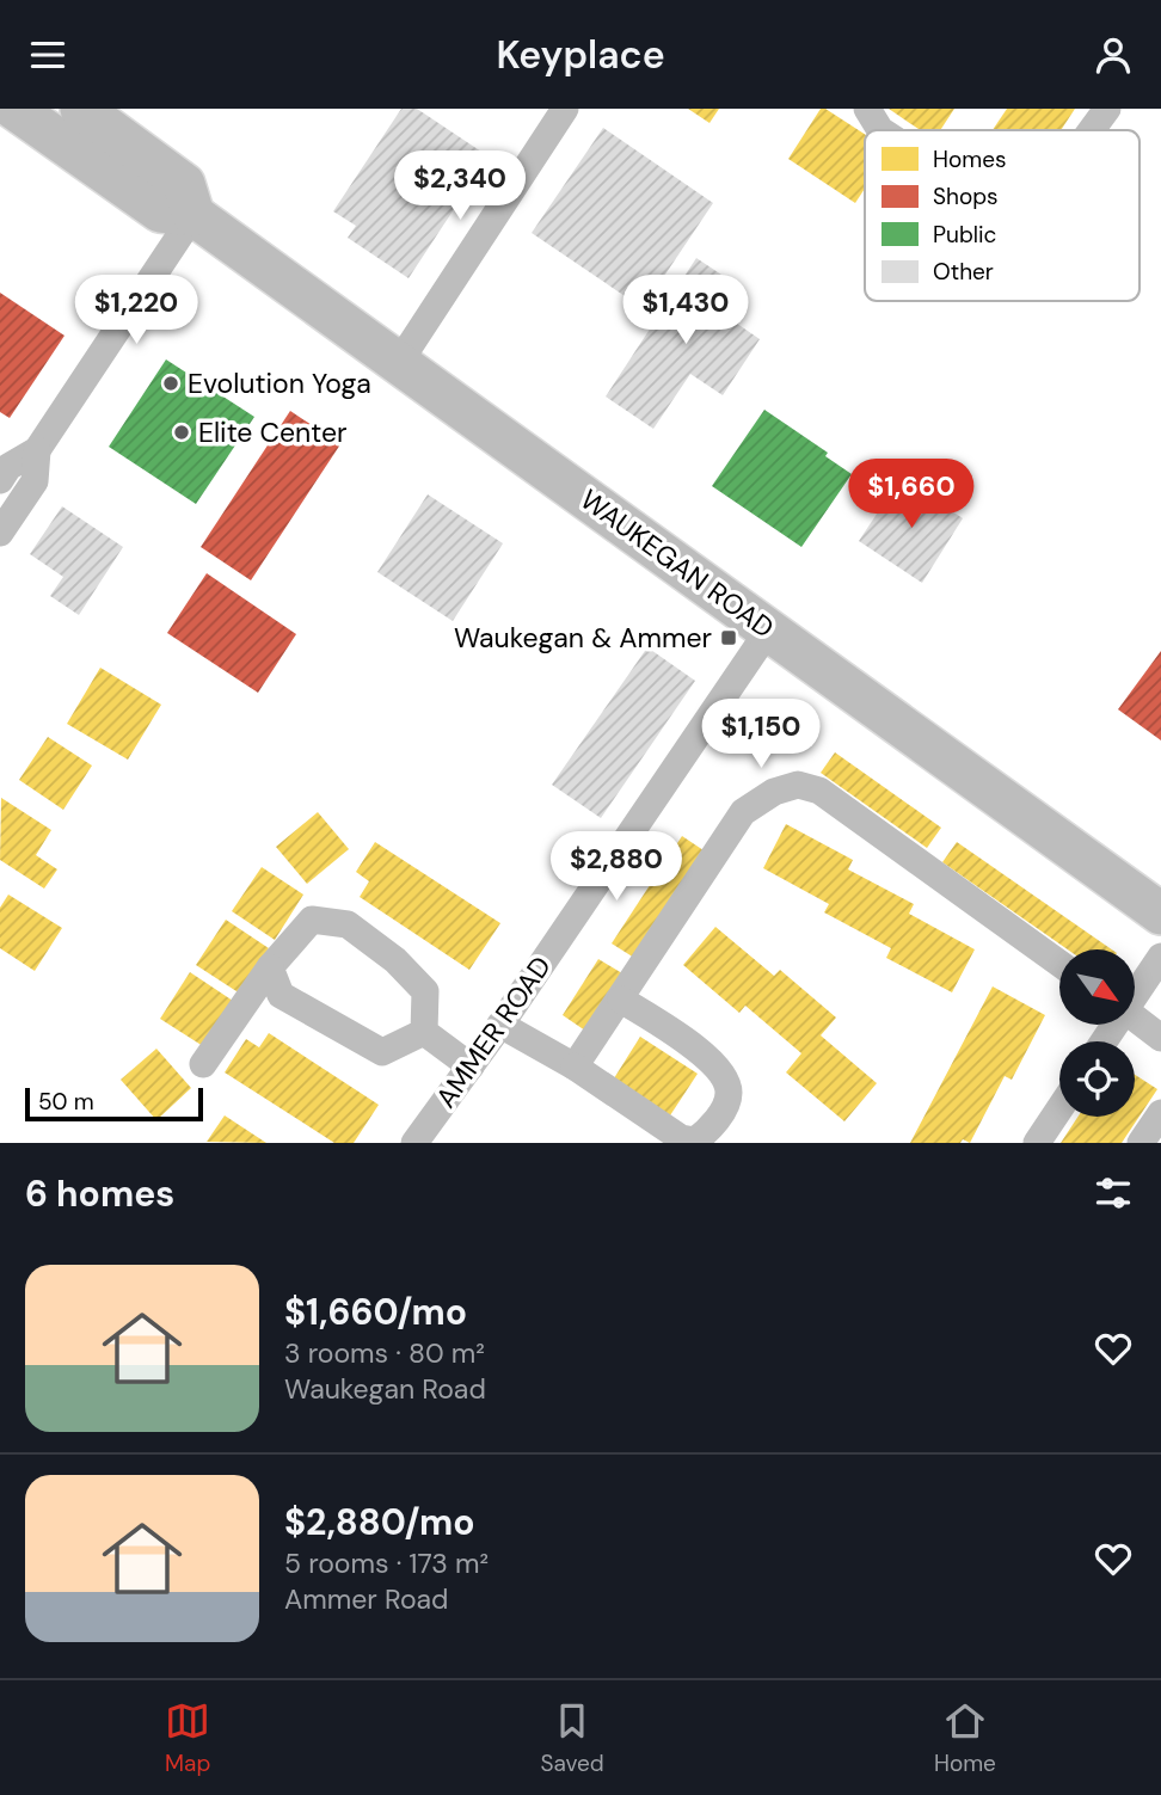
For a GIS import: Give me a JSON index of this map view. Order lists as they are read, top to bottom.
{
  "streets": {
    "main road": ["WAUKEGAN ROAD"],
    "street": ["AMMER ROAD"]
  },
  "crossings": [
    ["WAUKEGAN ROAD", "AMMER ROAD"]
  ],
  "places": {
    "other": ["Evolution Yoga", "Elite Center"],
    "transit": ["Waukegan & Ammer"]
  },
  "legend": [
    "Homes",
    "Shops",
    "Public",
    "Other"
  ],
  "scale_bar": "50 m",
  "north": "bottom right",
  "page": {
    "header": "Keyplace",
    "price": [
      "$2,340",
      "$1,220",
      "$1,430",
      "$1,660",
      "$1,150",
      "$2,880"
    ],
    "scale": "50 m",
    "heading": "6 homes",
    "list": [
      {
        "name": "$1,660/mo",
        "note": "3 rooms · 80 m² · Waukegan Road"
      },
      {
        "name": "$2,880/mo",
        "note": "5 rooms · 173 m² · Ammer Road"
      }
    ],
    "tabs": ["Map", "Saved", "Home"]
  }
}
